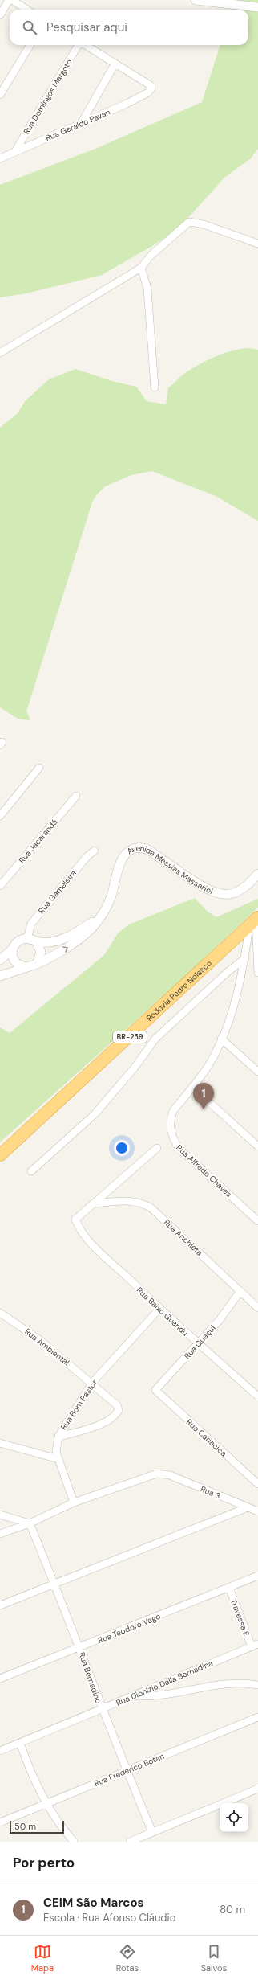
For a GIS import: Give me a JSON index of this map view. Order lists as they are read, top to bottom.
{
  "streets": {
    "highway": ["Rodovia Pedro Nolasco", "BR-259"],
    "street": [
      "Rua Domingos Margoto",
      "Rua Geraldo Pavan",
      "Rua Jacarandá",
      "Avenida Messias Massariol",
      "Rua Gameleira",
      "Rua Alfredo Chaves",
      "Rua Anchieta",
      "Rua Baixo Guandu",
      "Rua Guaçui",
      "Rua Ambiental",
      "Rua Bom Pastor",
      "Rua Cariacica",
      "Rua 3",
      "Travessa E",
      "Rua Teodoro Vago",
      "Rua Bernadino",
      "Rua Dionízio Dalla Bernadina",
      "Rua Frederico Botan"
    ]
  },
  "crossings": [
    ["Rua Domingos Margoto", "Rua Geraldo Pavan"],
    ["Avenida Messias Massariol", "Rua Gameleira"],
    ["Rua Anchieta", "Rua Baixo Guandu"],
    ["Rua Anchieta", "Rua Guaçui"],
    ["Rua Baixo Guandu", "Rua Guaçui"],
    ["Rua Baixo Guandu", "Rua Bom Pastor"],
    ["Rua Guaçui", "Rua Cariacica"],
    ["Rua Ambiental", "Rua Bom Pastor"],
    ["Rua Bom Pastor", "Rua 3"],
    ["Travessa E", "Rua Teodoro Vago"],
    ["Travessa E", "Rua Dionízio Dalla Bernadina"],
    ["Rua Teodoro Vago", "Rua Bernadino"],
    ["Rua Bernadino", "Rua Dionízio Dalla Bernadina"],
    ["Rua Bernadino", "Rua Frederico Botan"]
  ],
  "scale_bar": "50 m",
  "page": {
    "search": "Pesquisar aqui",
    "pins": "1",
    "scale": "50 m",
    "heading": "Por perto",
    "list": [
      {
        "mark": "1",
        "name": "CEIM São Marcos",
        "note": "Escola · Rua Afonso Cláudio",
        "value": "80 m"
      }
    ],
    "nav": ["Mapa", "Rotas", "Salvos"]
  }
}
